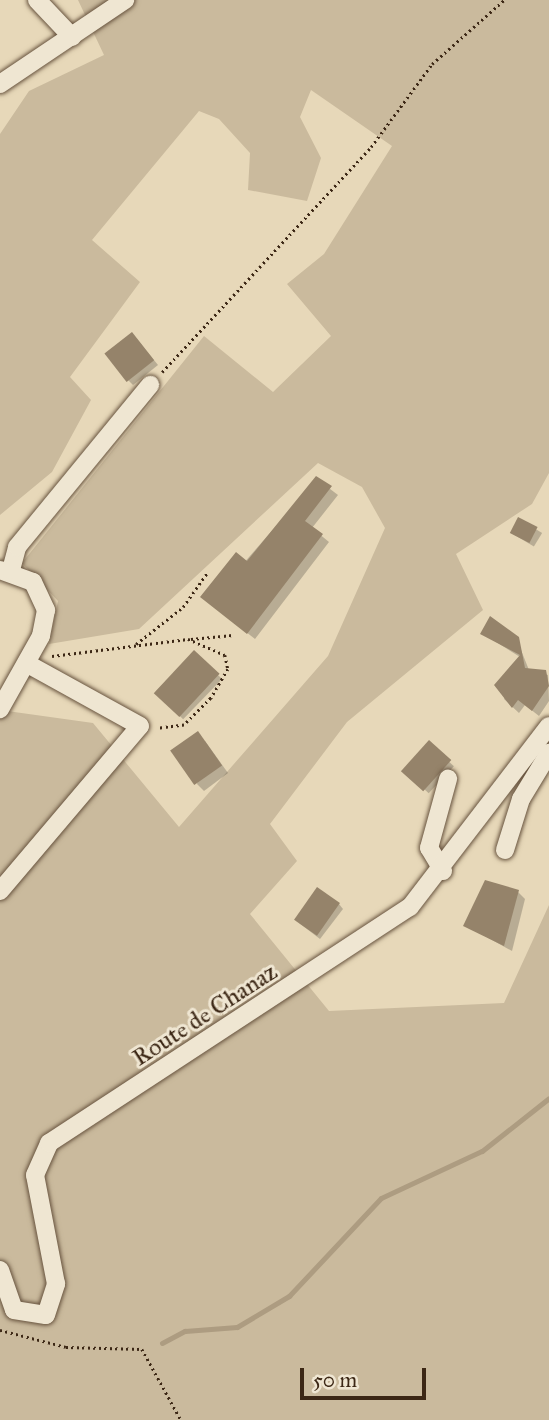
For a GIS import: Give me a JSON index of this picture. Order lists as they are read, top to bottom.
{
  "streets": {
    "street": ["Route de Chanaz"]
  },
  "scale_bar": "50 m"
}
